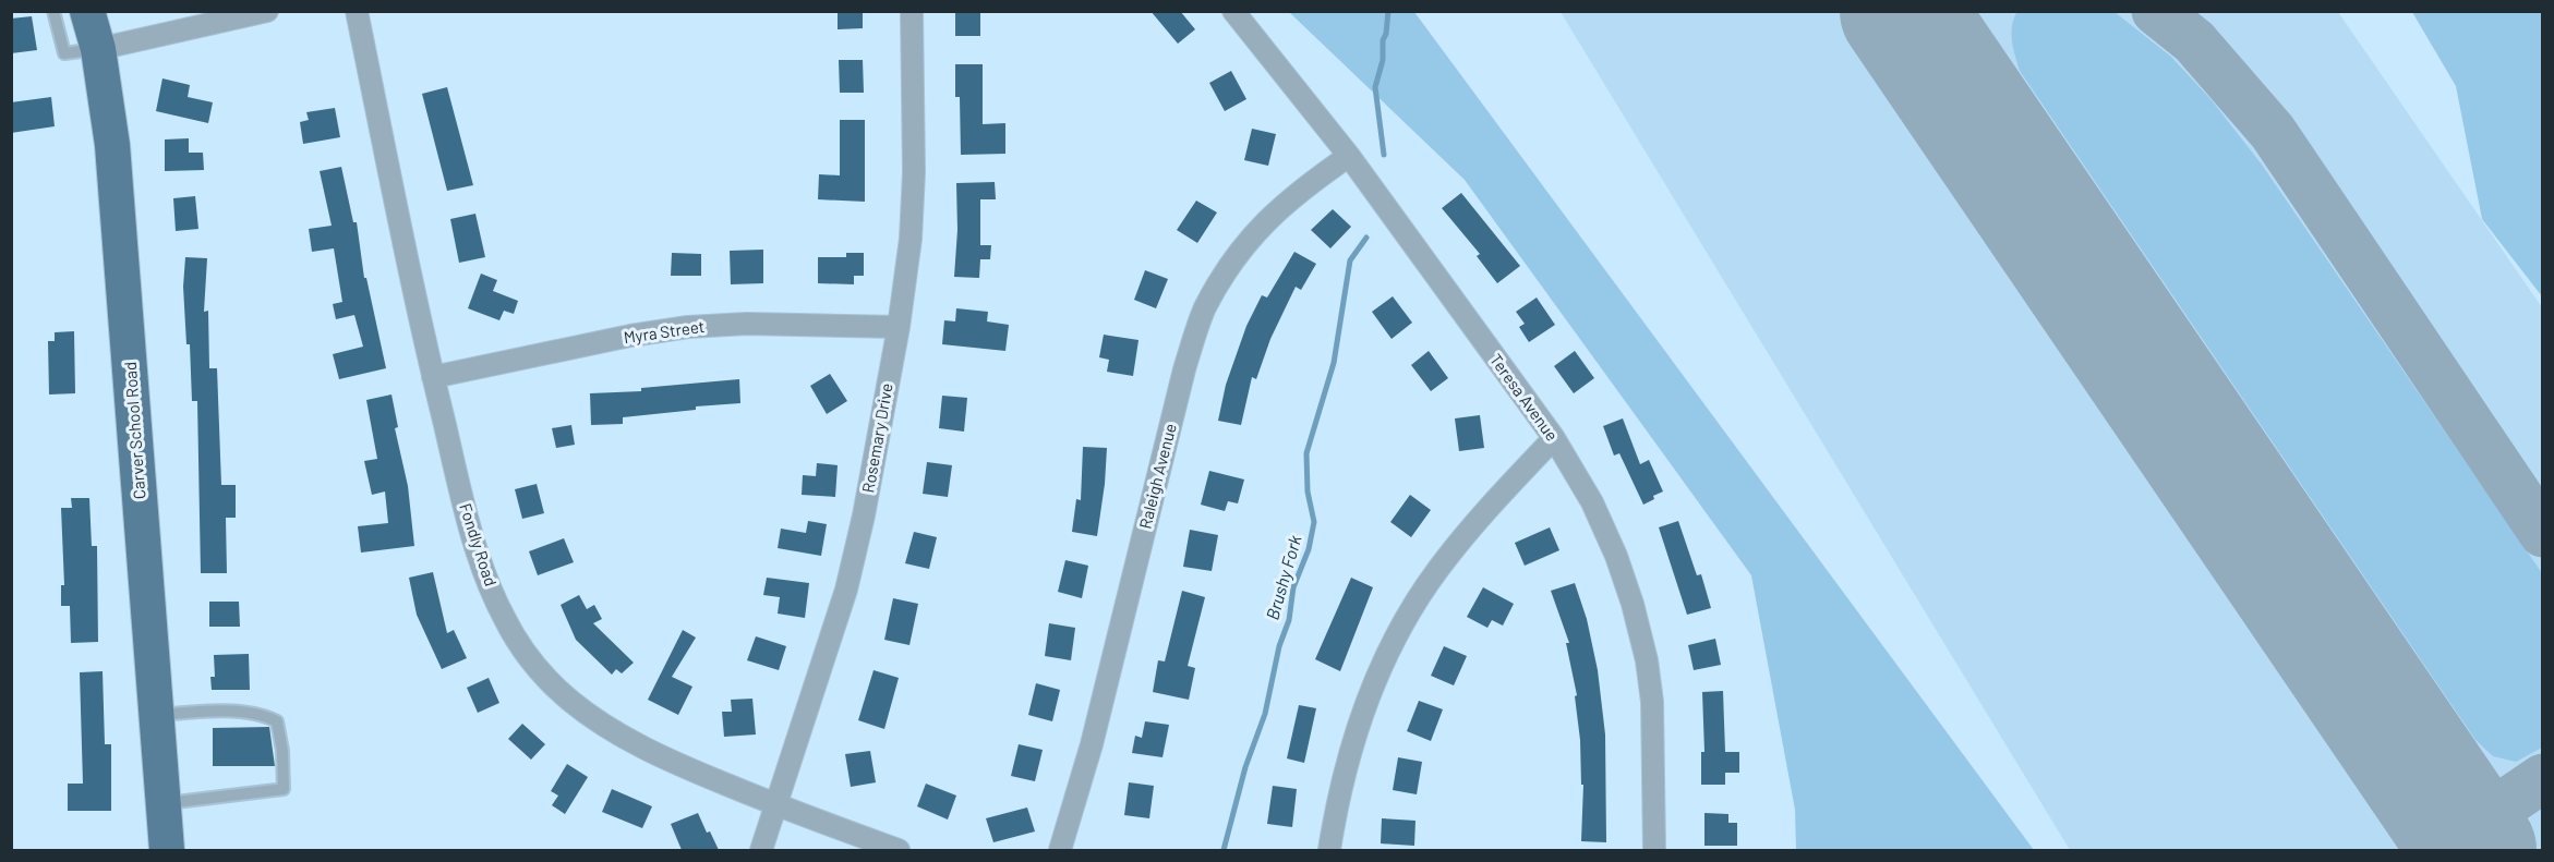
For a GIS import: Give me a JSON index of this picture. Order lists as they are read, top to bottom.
{
  "streets": {
    "main road": ["Carver School Road"],
    "street": [
      "Myra Street",
      "Teresa Avenue",
      "Rosemary Drive",
      "Raleigh Avenue",
      "Fondly Road"
    ]
  },
  "crossings": [
    ["Myra Street", "Rosemary Drive"],
    ["Myra Street", "Fondly Road"],
    ["Teresa Avenue", "Raleigh Avenue"],
    ["Rosemary Drive", "Fondly Road"]
  ],
  "water": ["Brushy Fork"]
}
